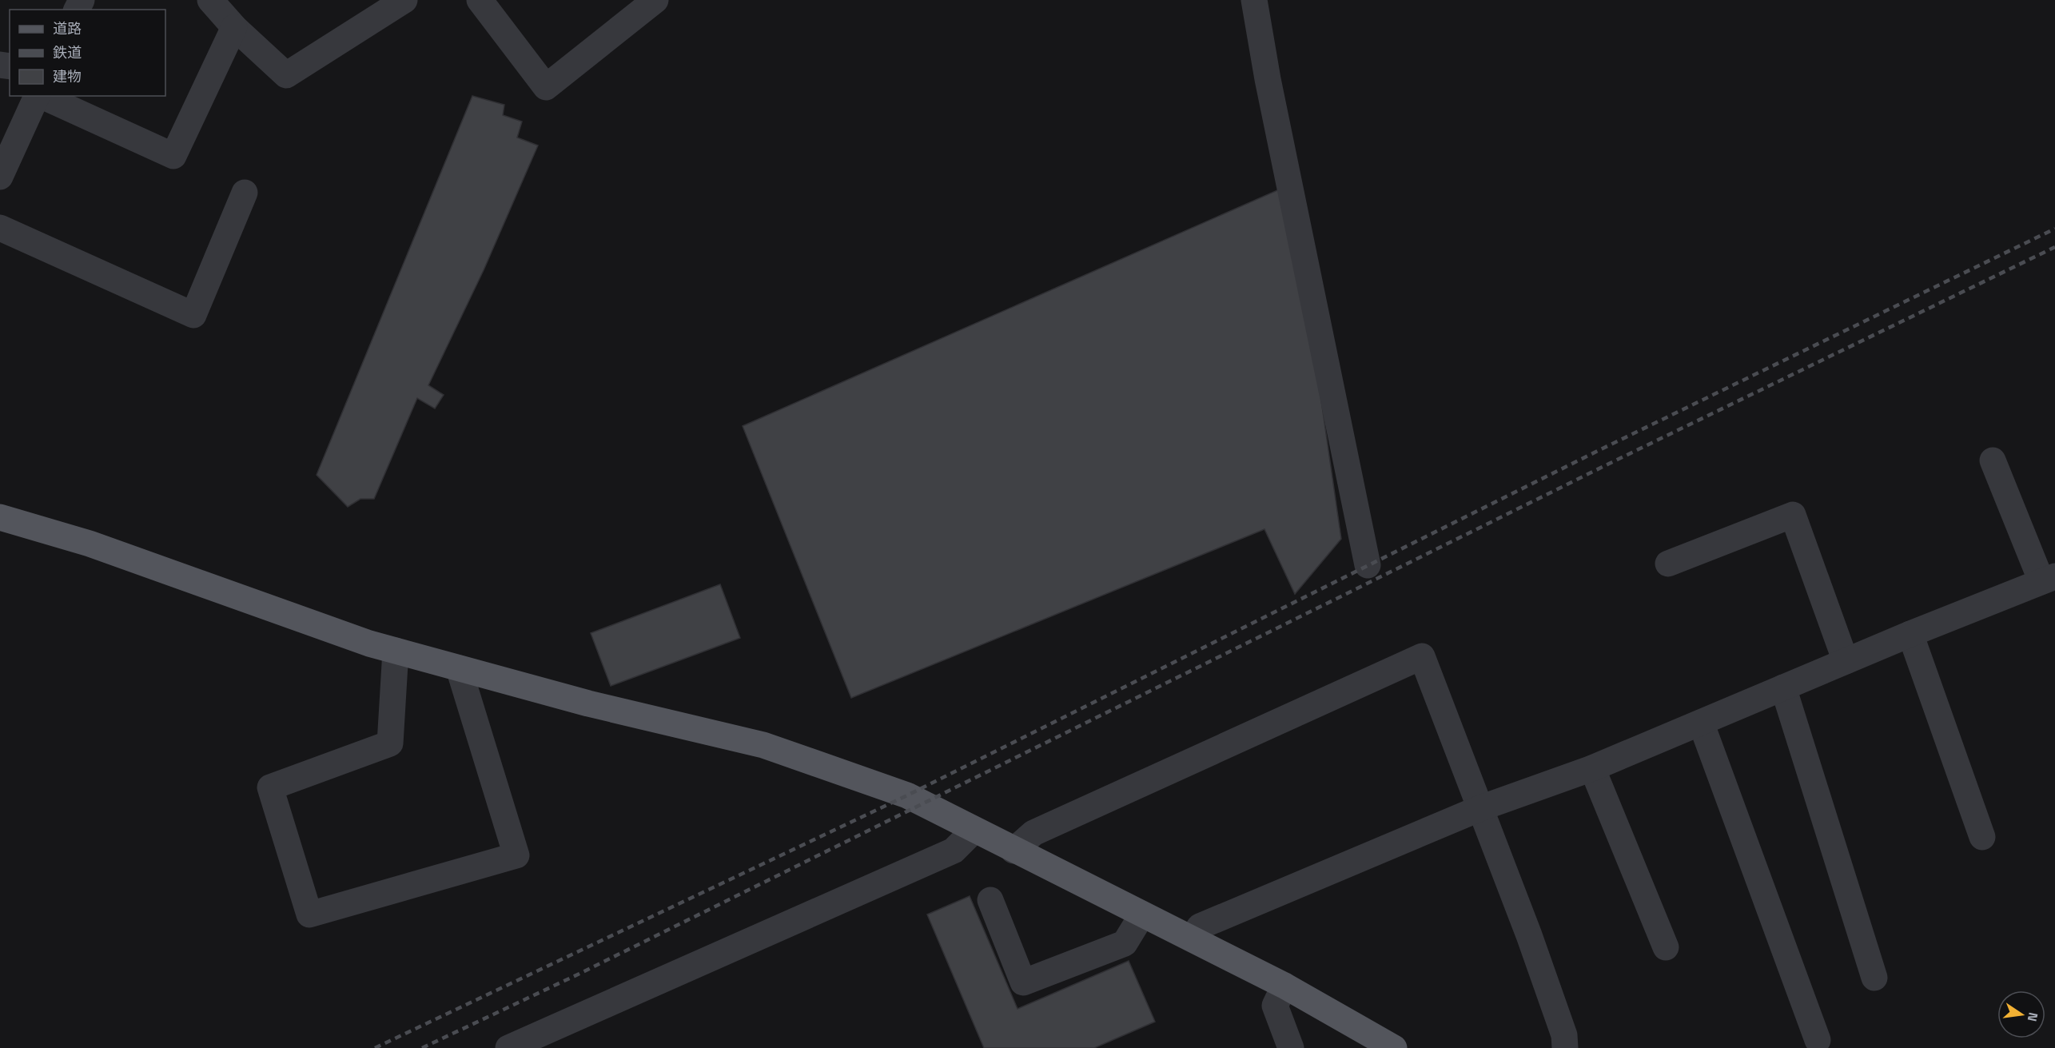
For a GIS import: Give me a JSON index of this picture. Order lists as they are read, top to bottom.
{
  "legend": ["道路", "鉄道", "建物"],
  "north": "right"
}
